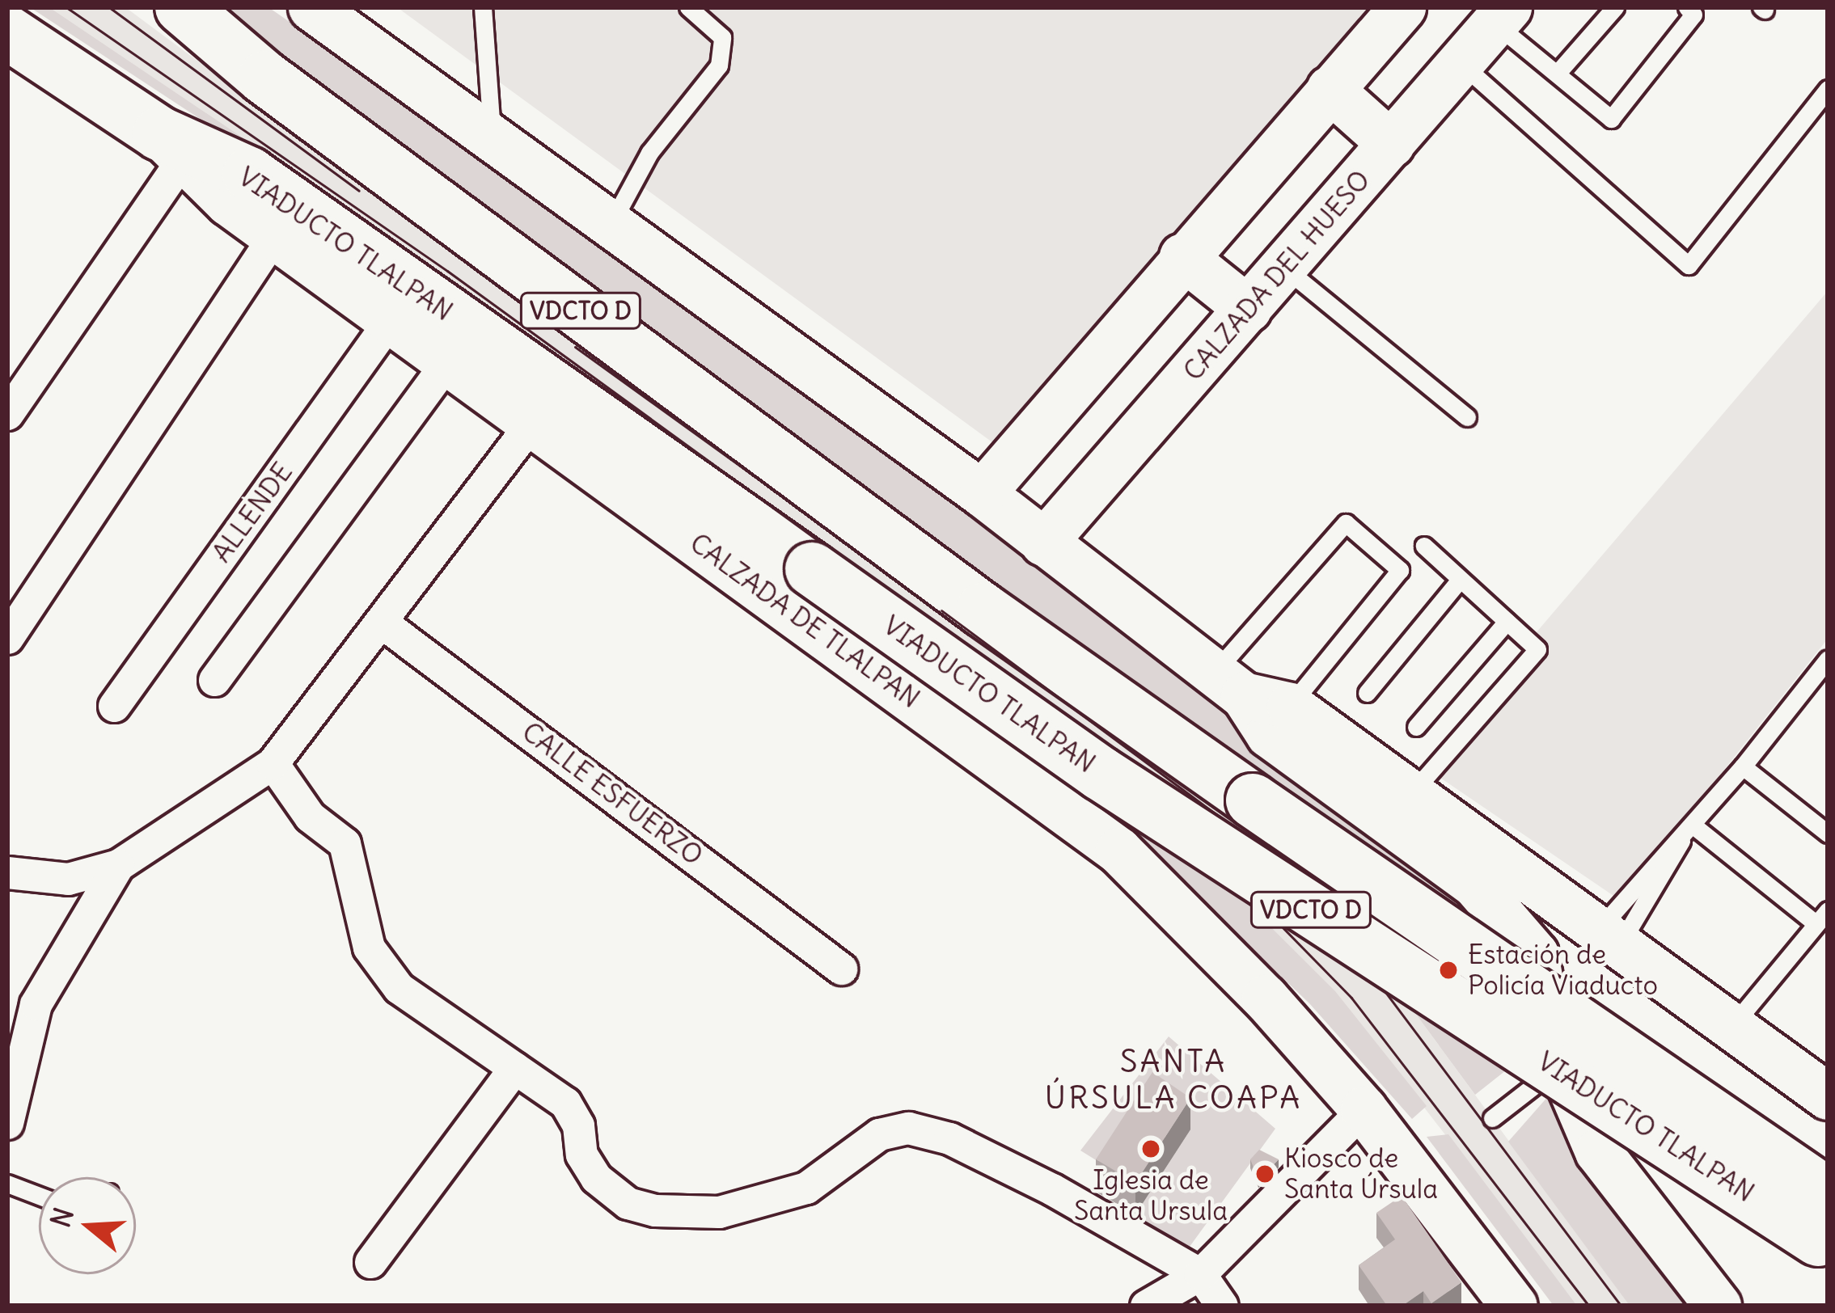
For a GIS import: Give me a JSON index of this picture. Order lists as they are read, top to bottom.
{
  "streets": {
    "highway": ["VIADUCTO TLALPAN", "VDCTO D", "CALZADA DE TLALPAN"],
    "main road": ["CALZADA DEL HUESO"],
    "street": ["ALLENDE", "CALLE ESFUERZO"]
  },
  "crossings": [
    ["VIADUCTO TLALPAN", "CALZADA DE TLALPAN"],
    ["ALLENDE", "CALZADA DE TLALPAN"]
  ],
  "districts": ["SANTA ÚRSULA COAPA"],
  "places": ["Estación de Policía Viaducto", "Iglesia de Santa Ursula", "Kiosco de Santa Úrsula"],
  "north": "left"
}
